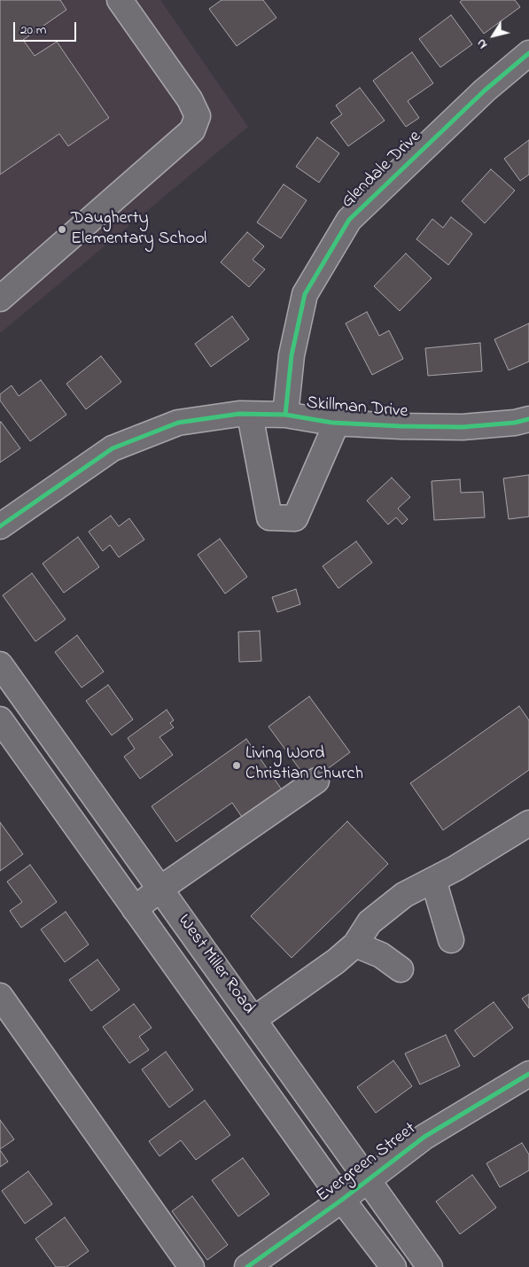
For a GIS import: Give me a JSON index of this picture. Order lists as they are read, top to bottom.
{
  "streets": {
    "street": [
      "Glendale Drive",
      "Skillman Drive",
      "West Miller Road",
      "Evergreen Street"
    ]
  },
  "crossings": [
    ["Glendale Drive", "Skillman Drive"],
    ["West Miller Road", "Evergreen Street"]
  ],
  "places": ["Daugherty Elementary School", "Living Word Christian Church"],
  "scale_bar": "20 m",
  "north": "bottom left"
}
